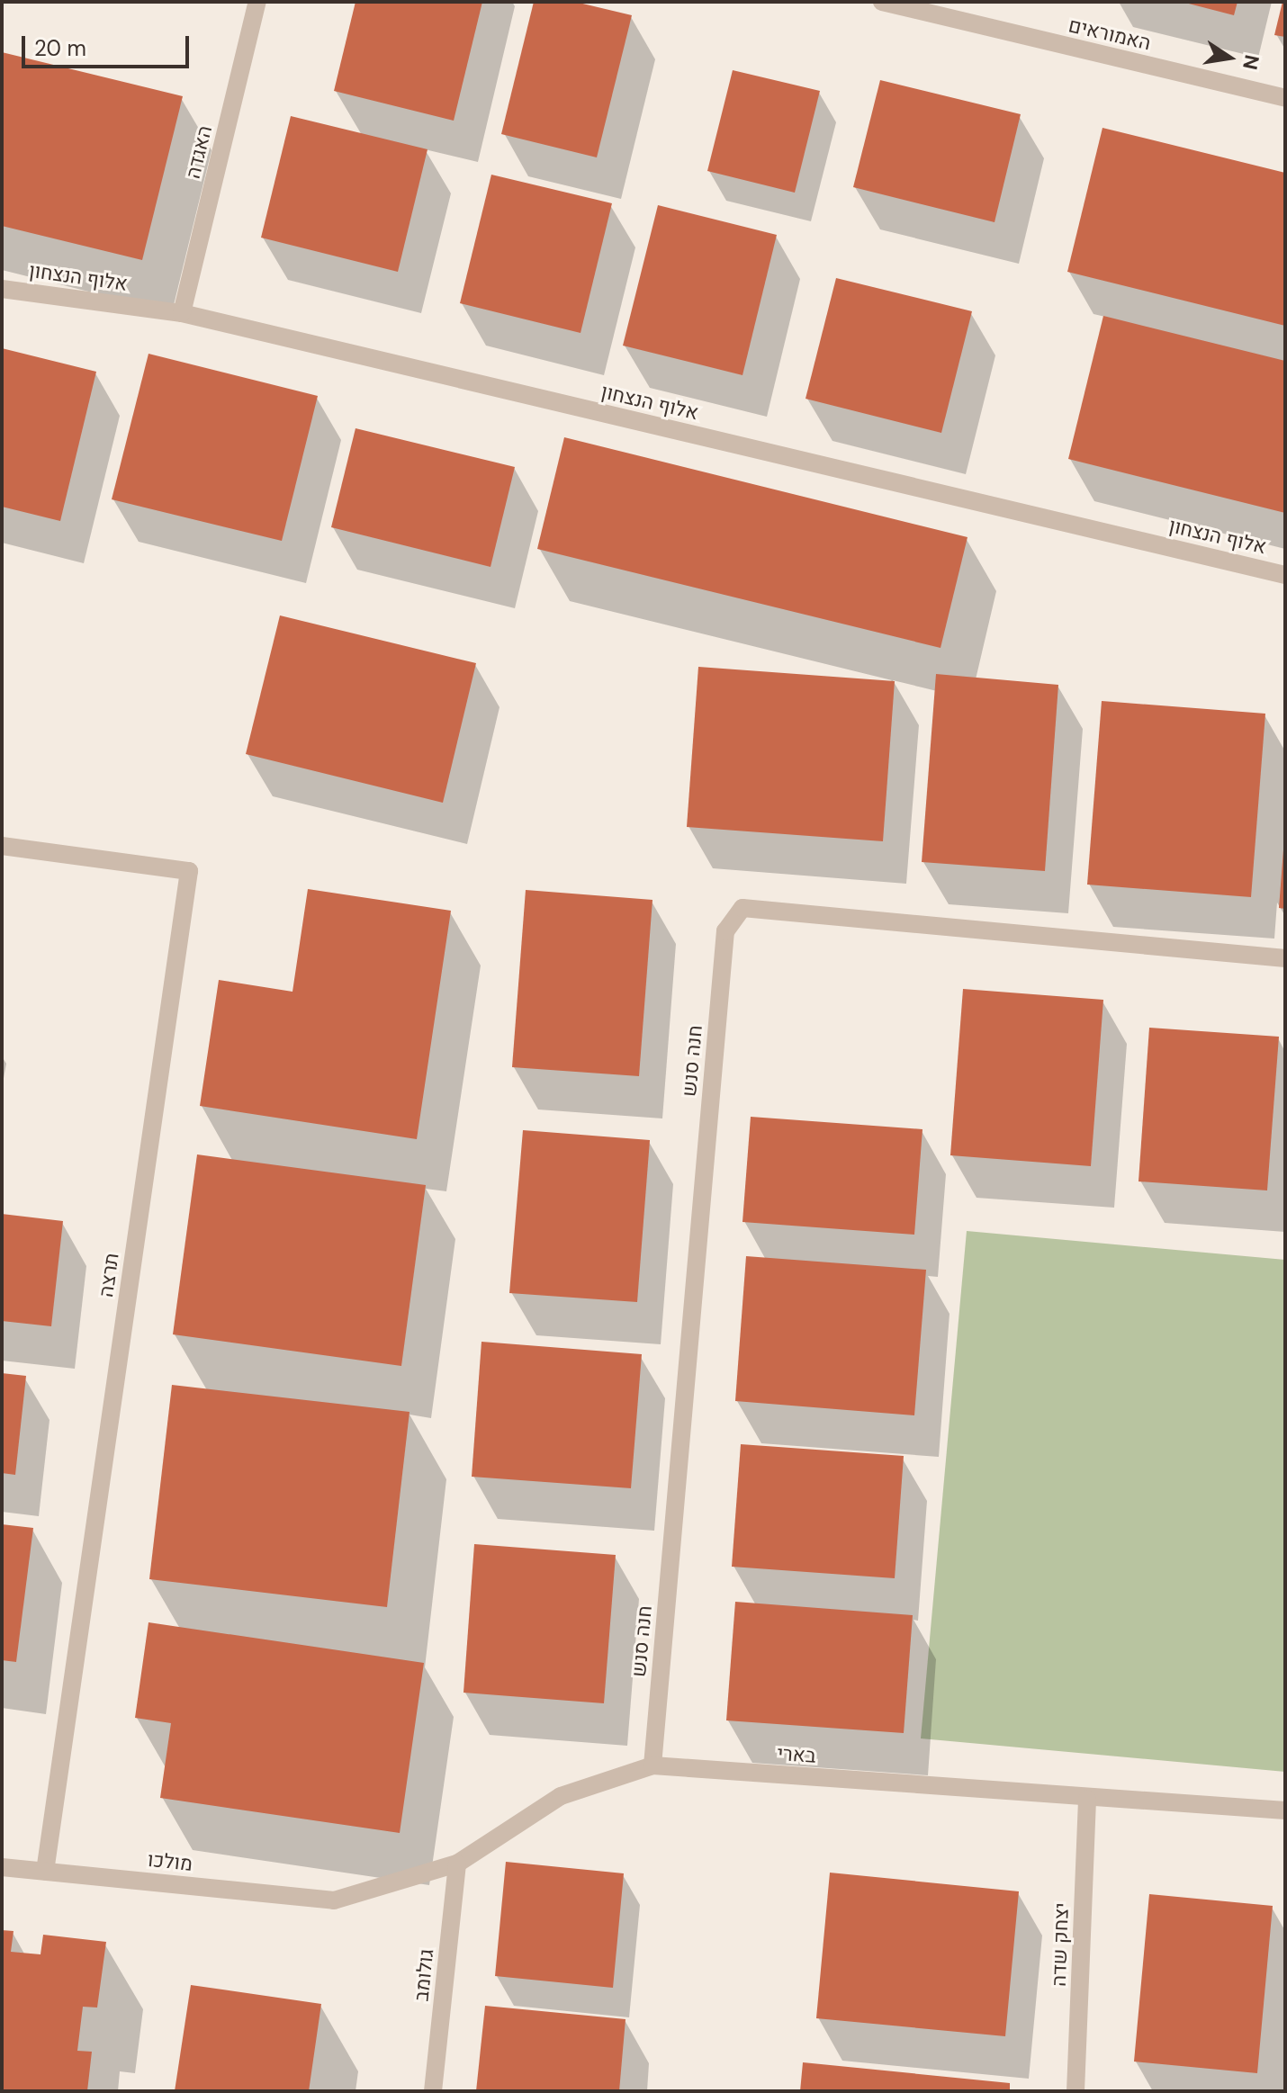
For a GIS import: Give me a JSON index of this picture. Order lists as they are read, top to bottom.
{
  "streets": {
    "street": [
      "האמוראים",
      "האגדה",
      "אלוף הנצחון",
      "חנה סנש",
      "תרצה",
      "בארי",
      "מולכו",
      "יצחק שדה",
      "גולומב"
    ]
  },
  "crossings": [
    ["האגדה", "אלוף הנצחון"],
    ["חנה סנש", "בארי"],
    ["תרצה", "מולכו"],
    ["בארי", "מולכו"],
    ["בארי", "יצחק שדה"],
    ["בארי", "גולומב"]
  ],
  "scale_bar": "20 m",
  "north": "right"
}
